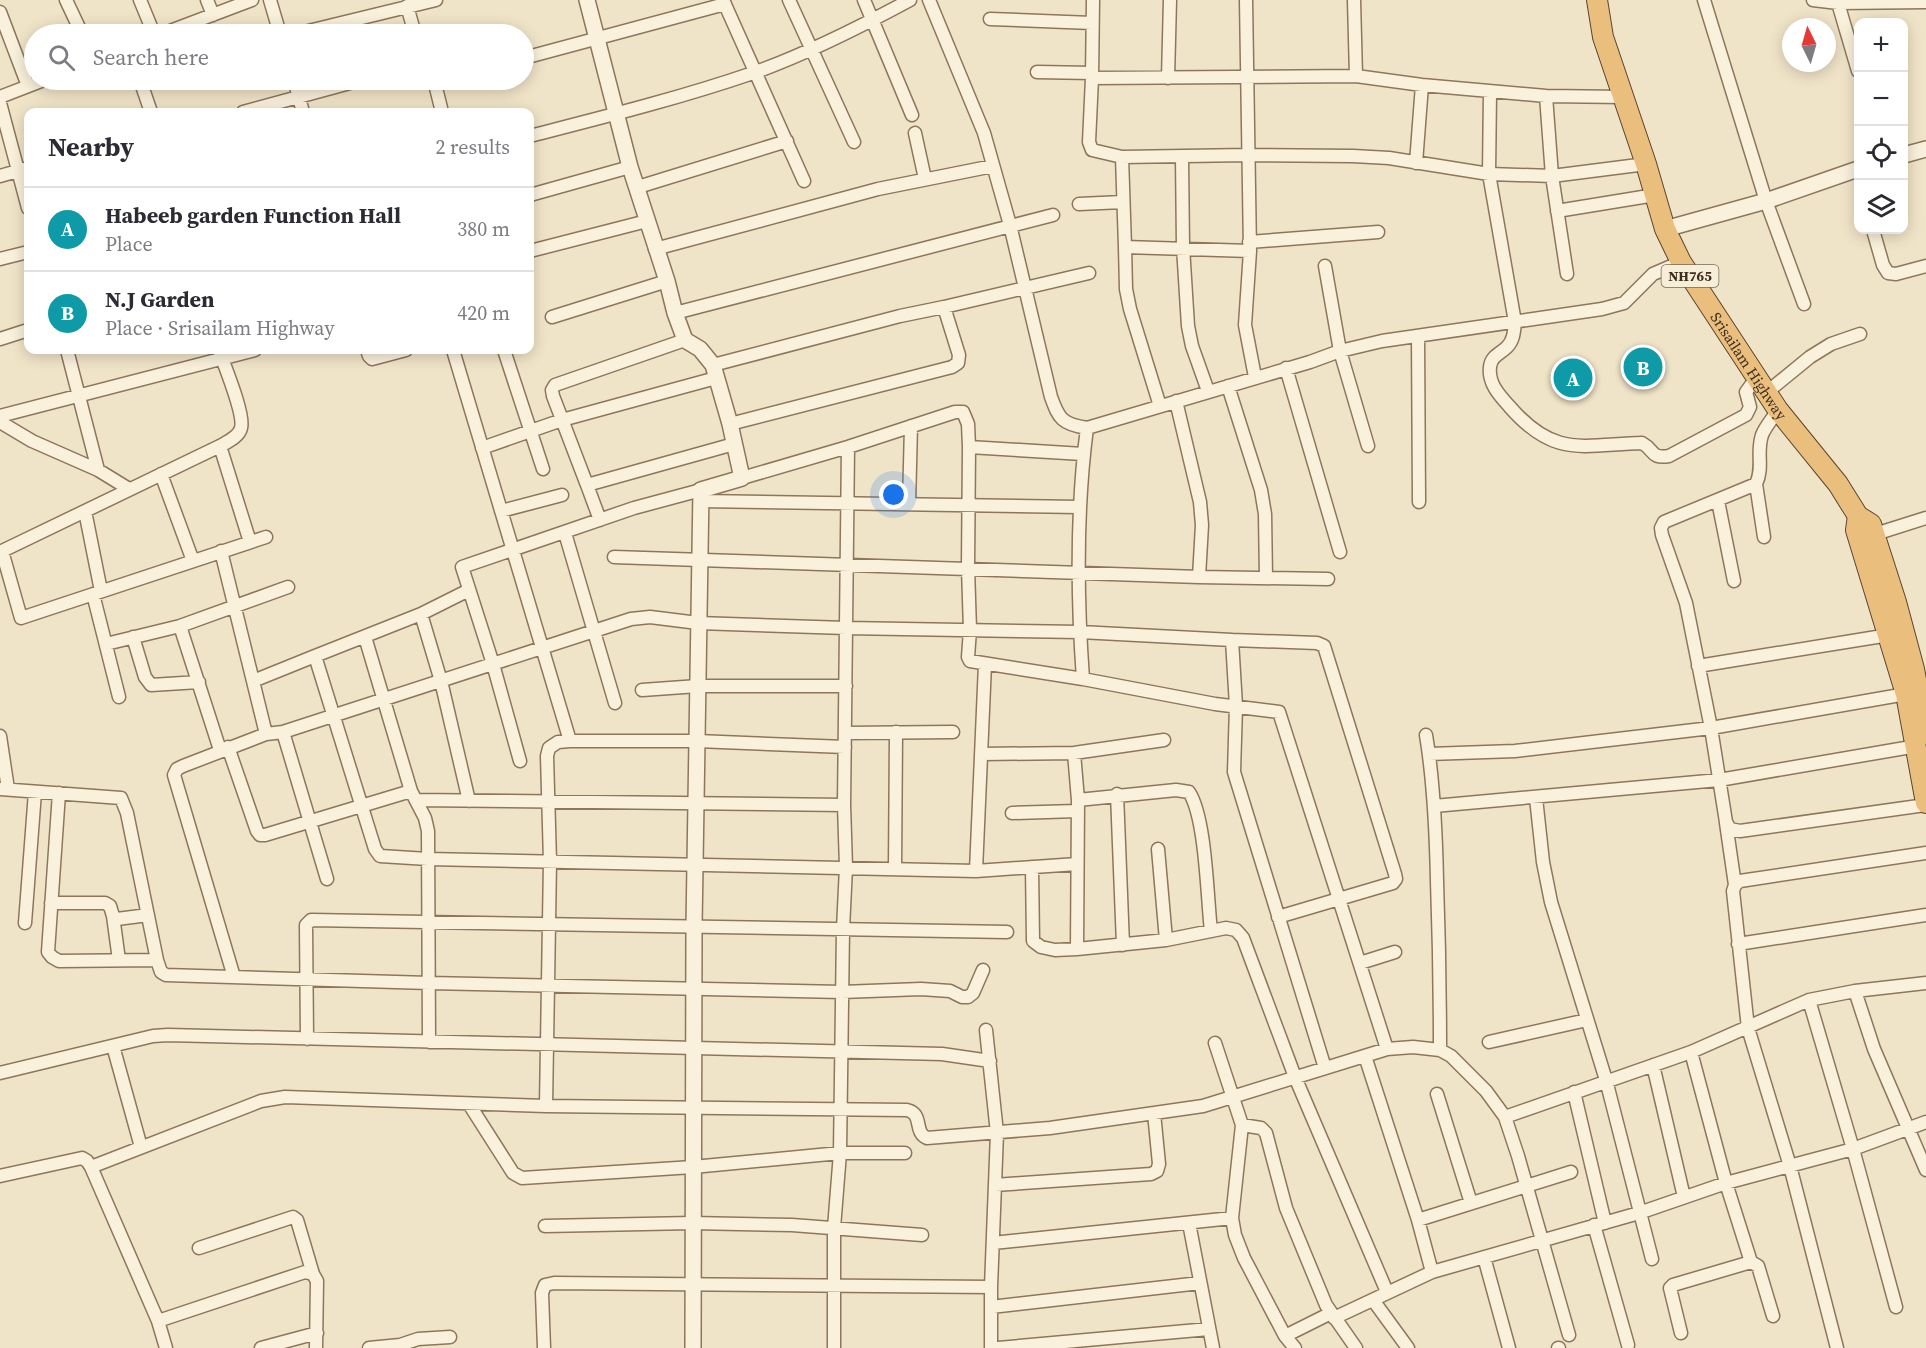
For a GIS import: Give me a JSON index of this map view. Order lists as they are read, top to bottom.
{
  "streets": {
    "highway": ["NH765", "Srisailam Highway"]
  },
  "north": "top",
  "page": {
    "map_buttons": ["+", "−"],
    "search": "Search here",
    "heading": ["Nearby", "2 results"],
    "list": [
      {
        "mark": "A",
        "name": "Habeeb garden Function Hall",
        "note": "Place",
        "value": "380 m"
      },
      {
        "mark": "B",
        "name": "N.J Garden",
        "note": "Place · Srisailam Highway",
        "value": "420 m"
      }
    ],
    "pins": ["B", "A"]
  }
}
